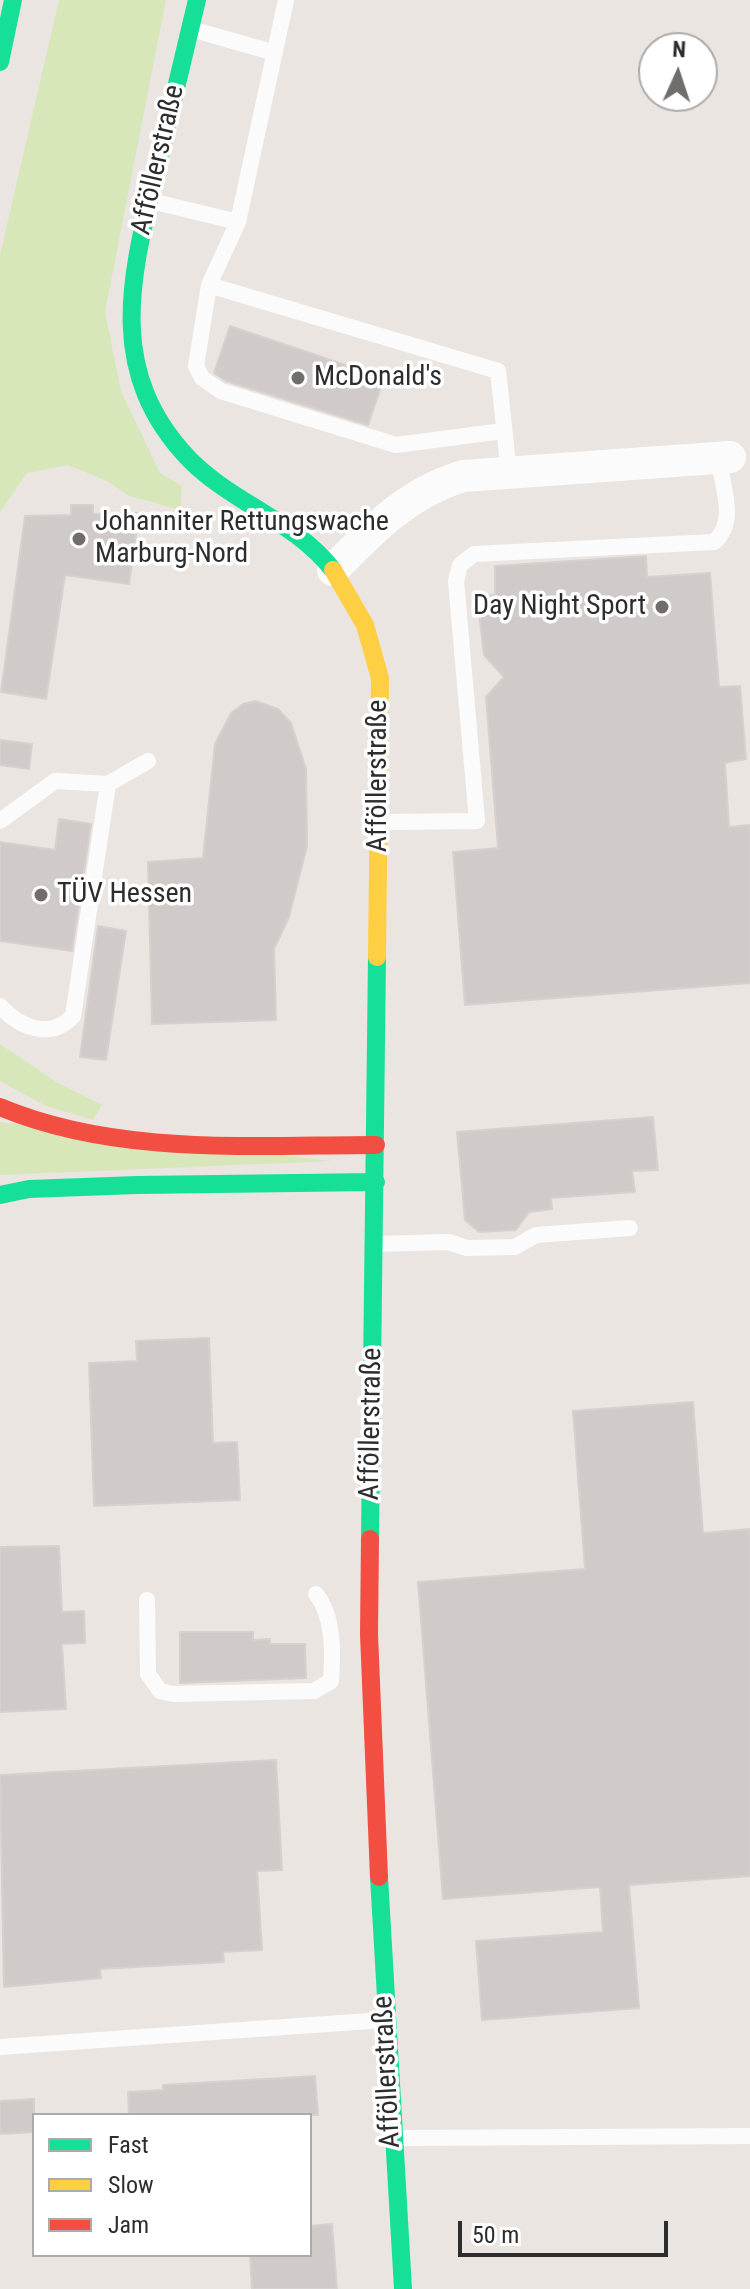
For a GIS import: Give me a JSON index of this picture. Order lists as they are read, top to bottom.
{
  "streets": {
    "main road": ["Afföllerstraße"]
  },
  "places": [
    "McDonald's",
    "Johanniter Rettungswache Marburg-Nord",
    "Day Night Sport",
    "TÜV Hessen"
  ],
  "legend": ["Fast", "Slow", "Jam"],
  "scale_bar": "50 m",
  "north": "top"
}
